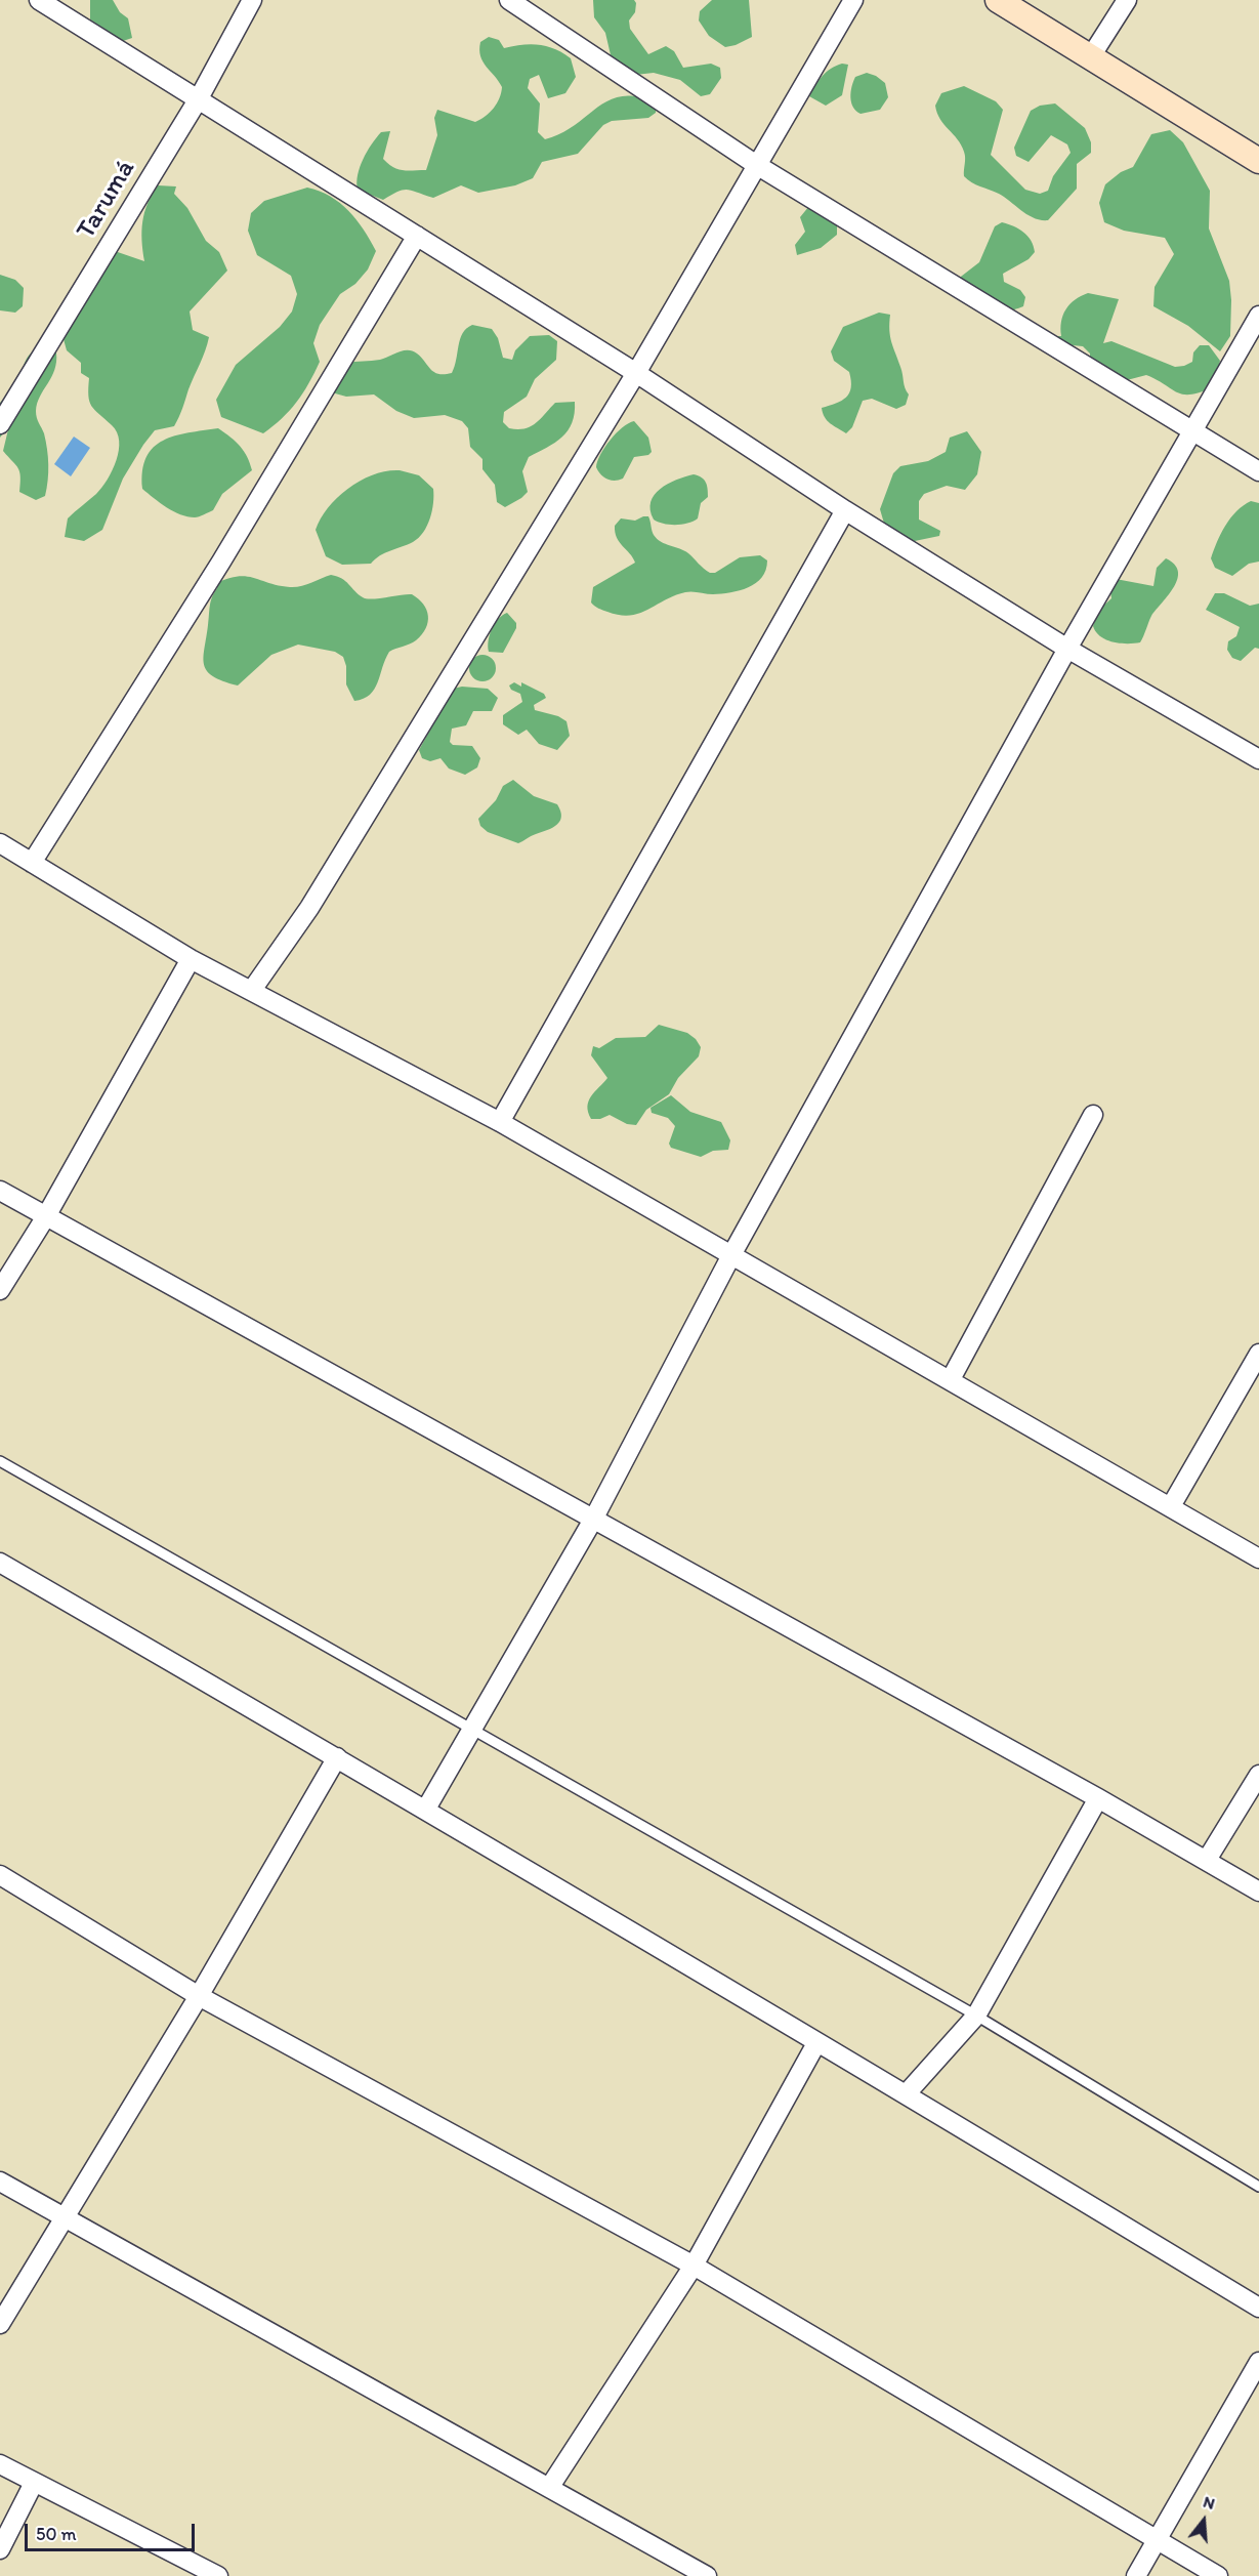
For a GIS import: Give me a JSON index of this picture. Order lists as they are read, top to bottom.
{
  "streets": {
    "street": ["Tarumá"]
  },
  "scale_bar": "50 m",
  "north": "top"
}
